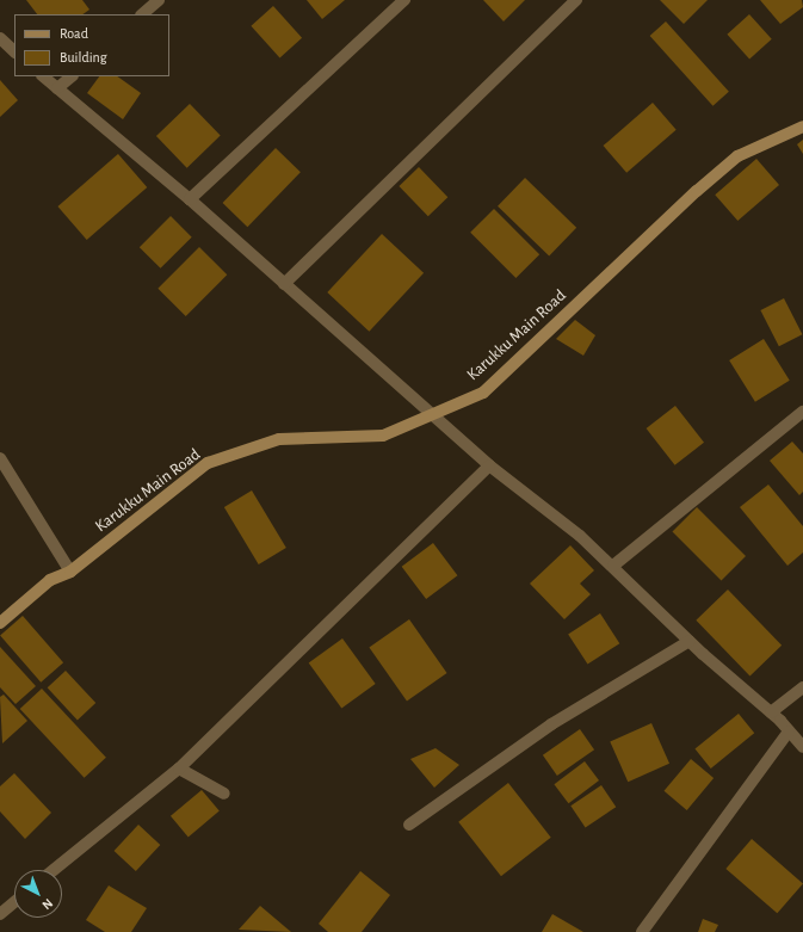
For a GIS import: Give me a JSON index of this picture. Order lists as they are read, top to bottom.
{
  "streets": {
    "main road": ["Karukku Main Road"]
  },
  "legend": ["Road", "Building"],
  "north": "bottom right"
}
